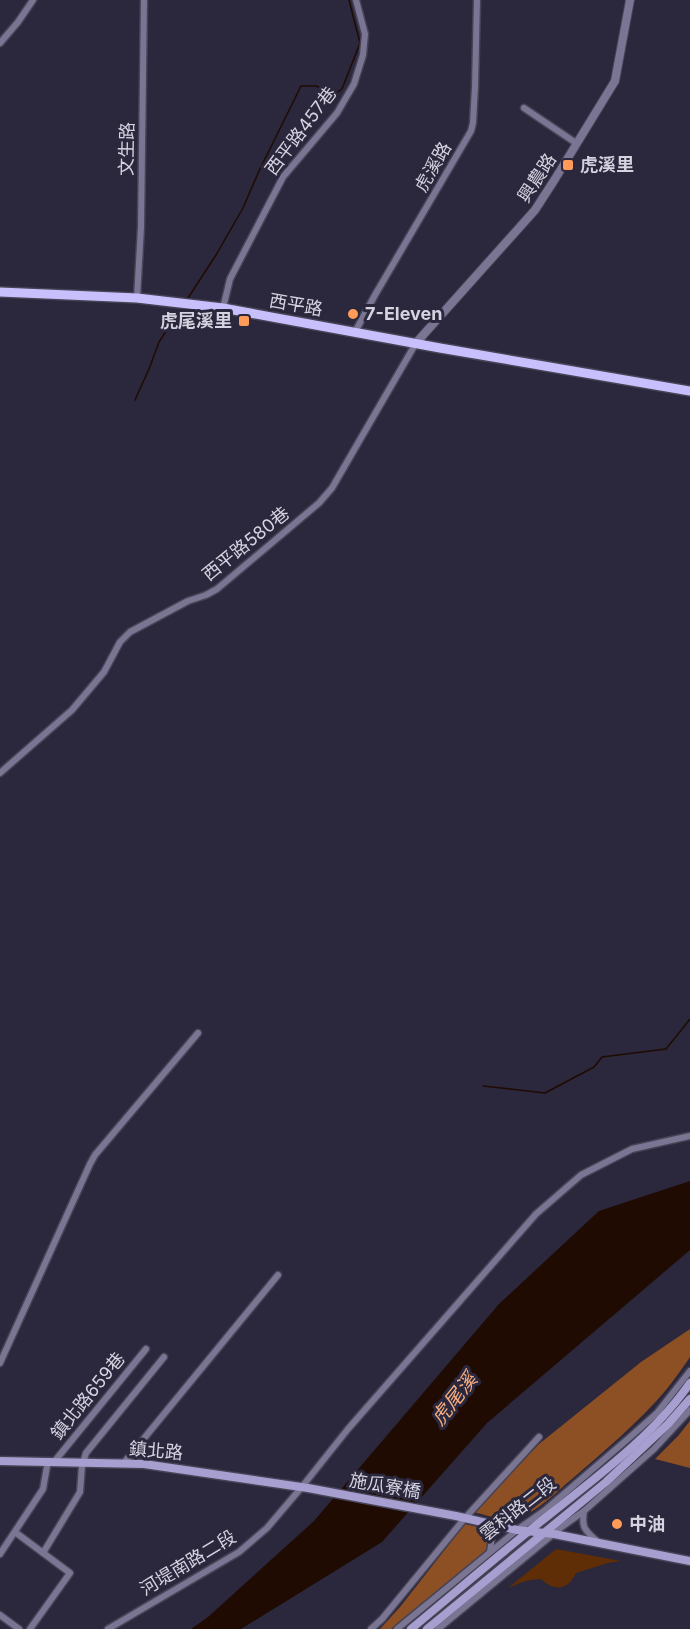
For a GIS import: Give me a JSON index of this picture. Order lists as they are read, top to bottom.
{
  "streets": {
    "main road": [
      "西平路",
      "鎮北路",
      "施瓜寮橋",
      "雲科路二段"
    ],
    "street": [
      "西平路457巷",
      "文生路",
      "虎溪路",
      "興農路",
      "西平路580巷",
      "鎮北路659巷",
      "河堤南路二段"
    ]
  },
  "crossings": [
    ["西平路457巷", "西平路"],
    ["文生路", "西平路"],
    ["虎溪路", "西平路"],
    ["興農路", "西平路"],
    ["興農路", "西平路580巷"],
    ["西平路", "西平路580巷"],
    ["鎮北路659巷", "鎮北路"],
    ["鎮北路", "施瓜寮橋"],
    ["鎮北路", "河堤南路二段"],
    ["施瓜寮橋", "雲科路二段"],
    ["施瓜寮橋", "河堤南路二段"]
  ],
  "water": ["虎尾溪"],
  "places": {
    "transit": ["虎溪里", "虎尾溪里"],
    "other": ["7-Eleven", "中油"]
  }
}
